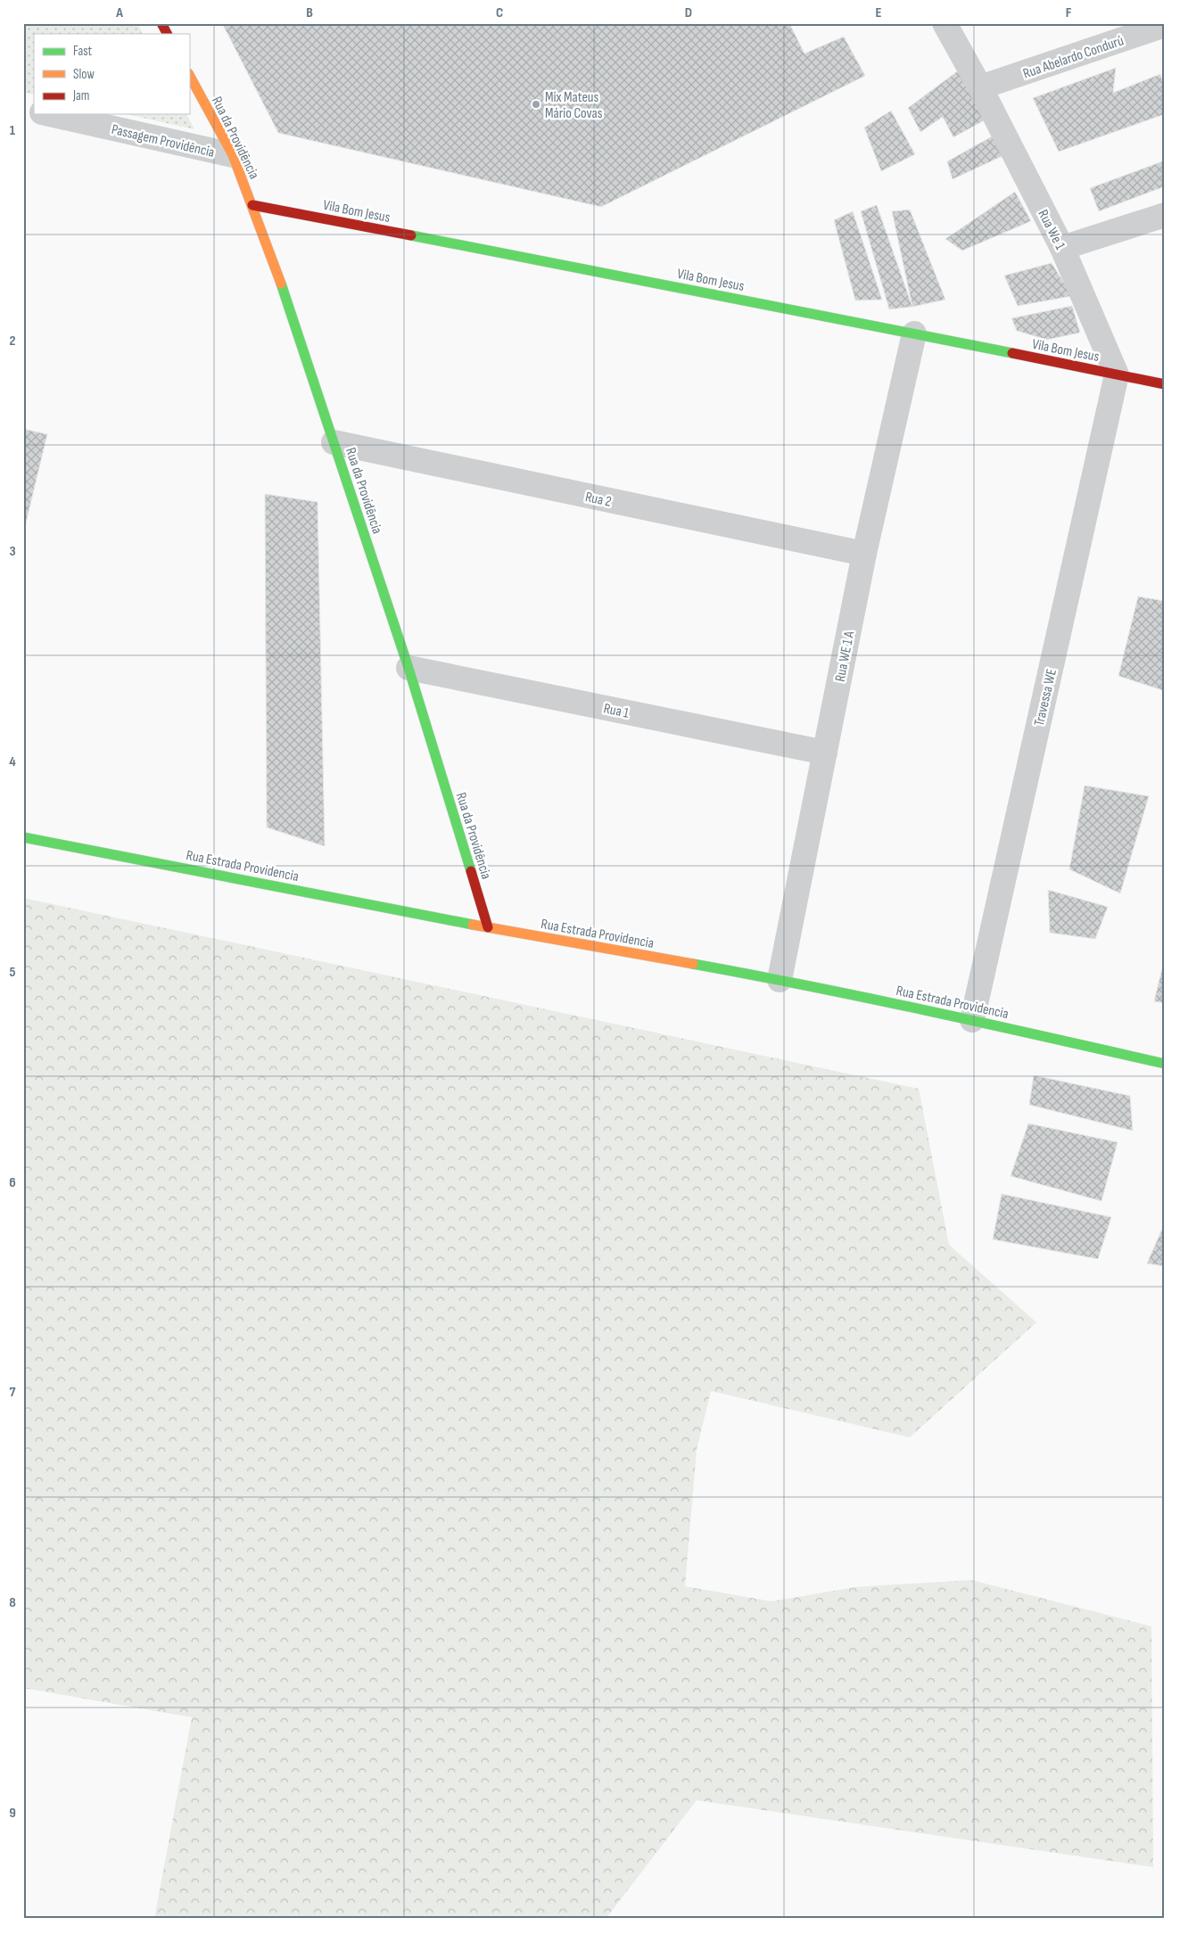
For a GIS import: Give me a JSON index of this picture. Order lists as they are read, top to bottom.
{
  "streets": {
    "street": [
      "Rua Abelardo Condurú",
      "Rua da Providência",
      "Passagem Providência",
      "Vila Bom Jesus",
      "Rua We 1",
      "Rua 2",
      "Rua WE 1 A",
      "Travessa WE",
      "Rua 1",
      "Rua Estrada Providencia"
    ]
  },
  "crossings": [
    ["Rua Abelardo Condurú", "Rua We 1"],
    ["Rua da Providência", "Passagem Providência"],
    ["Rua da Providência", "Vila Bom Jesus"],
    ["Rua da Providência", "Rua 2"],
    ["Rua da Providência", "Rua 1"],
    ["Rua da Providência", "Rua Estrada Providencia"],
    ["Vila Bom Jesus", "Rua We 1"],
    ["Vila Bom Jesus", "Rua WE 1 A"],
    ["Vila Bom Jesus", "Travessa WE"],
    ["Rua We 1", "Travessa WE"],
    ["Rua 2", "Rua WE 1 A"],
    ["Rua WE 1 A", "Rua 1"],
    ["Rua WE 1 A", "Rua Estrada Providencia"],
    ["Travessa WE", "Rua Estrada Providencia"]
  ],
  "places": ["Mix Mateus Mário Covas"],
  "legend": ["Fast", "Slow", "Jam"],
  "grid": {
    "columns": [
      "A",
      "B",
      "C",
      "D",
      "E",
      "F"
    ],
    "rows": [
      "1",
      "2",
      "3",
      "4",
      "5",
      "6",
      "7",
      "8",
      "9"
    ]
  }
}
